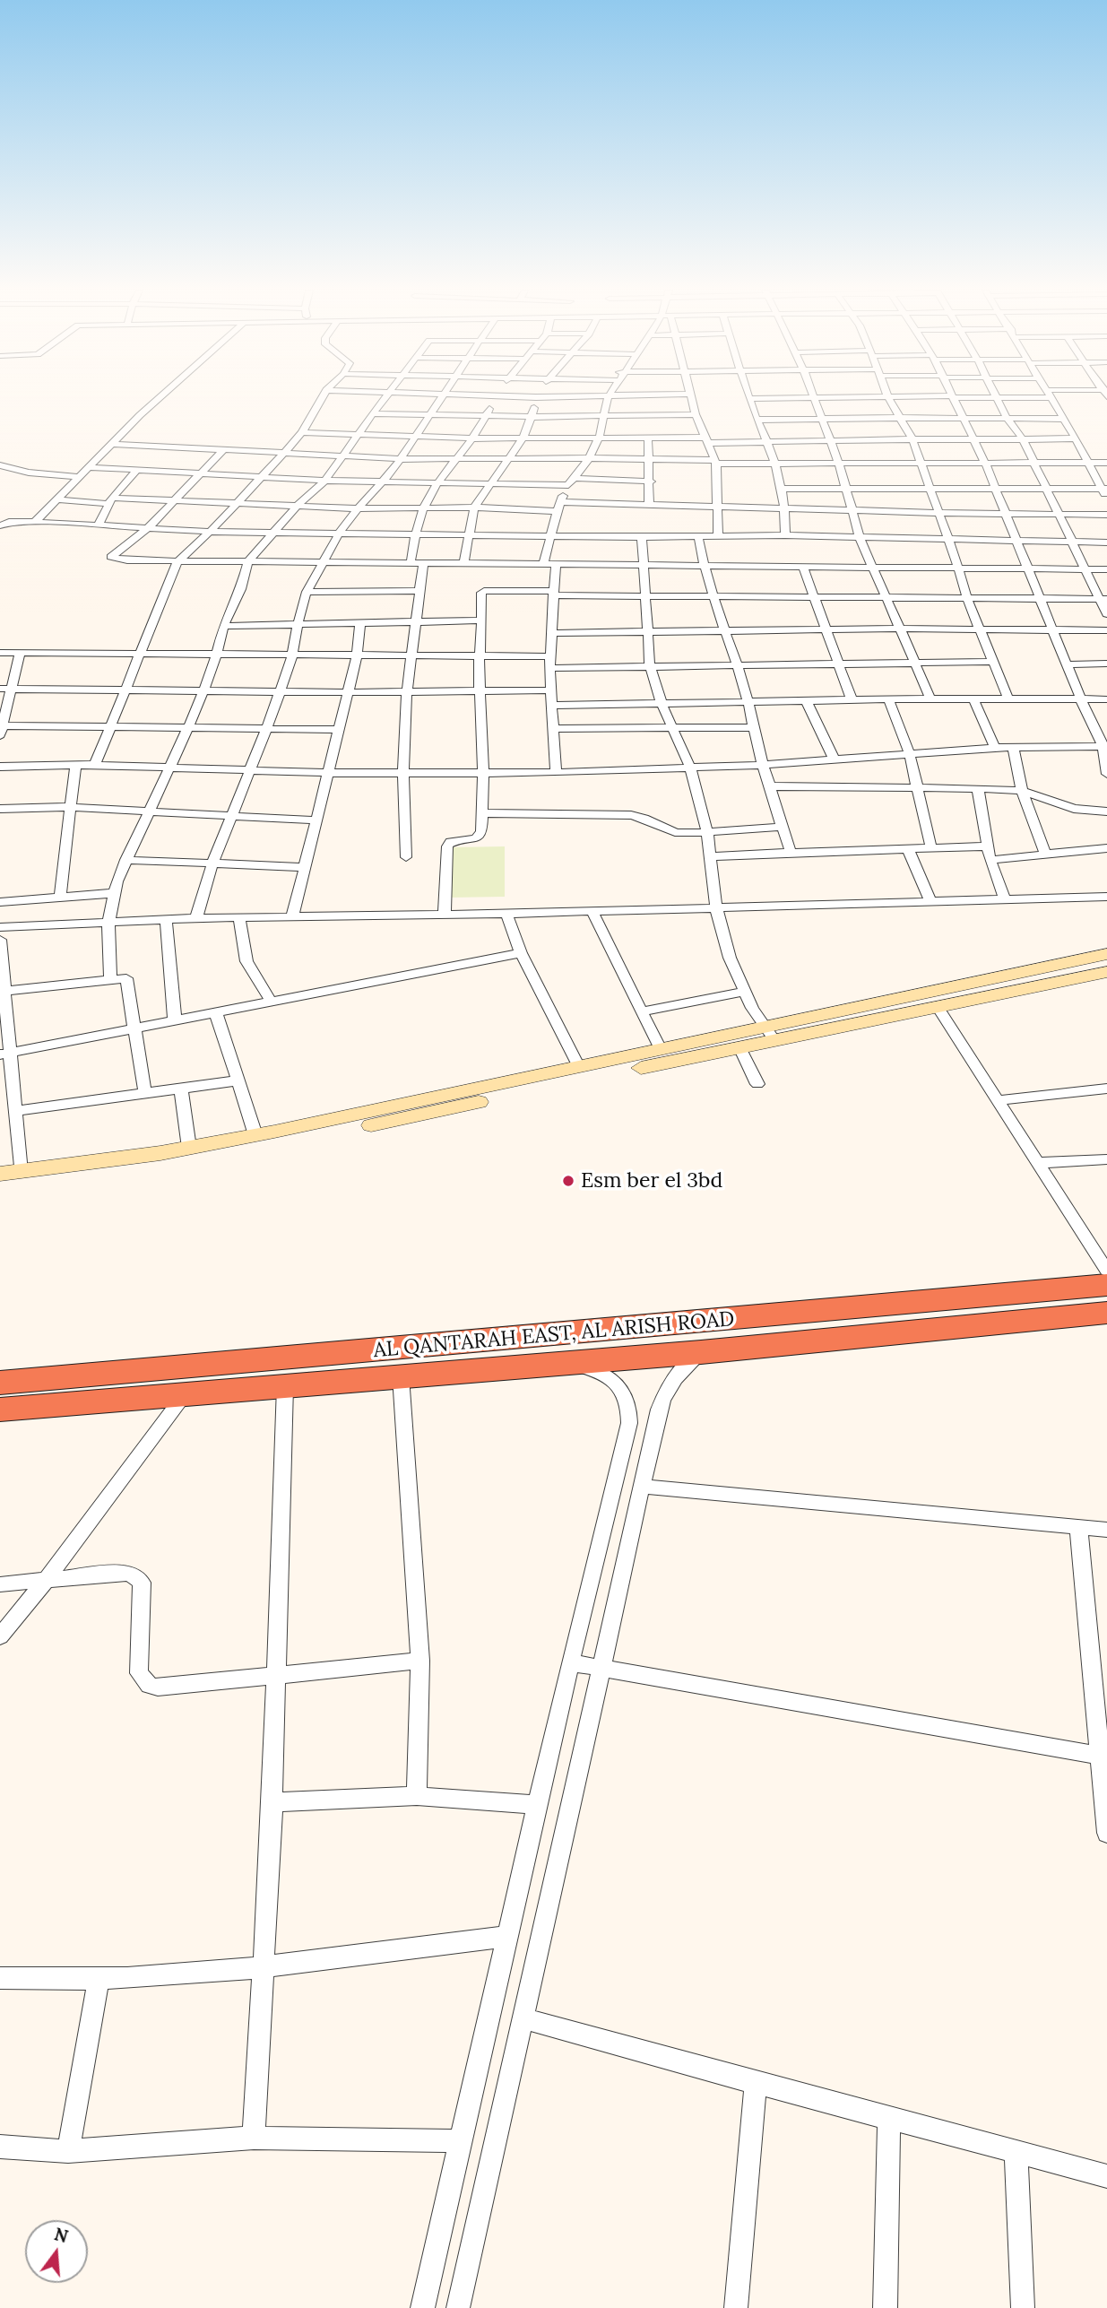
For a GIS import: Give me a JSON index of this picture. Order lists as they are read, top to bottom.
{
  "streets": {
    "highway": ["AL QANTARAH EAST, AL ARISH ROAD"]
  },
  "places": ["Esm ber el 3bd"],
  "north": "top"
}
